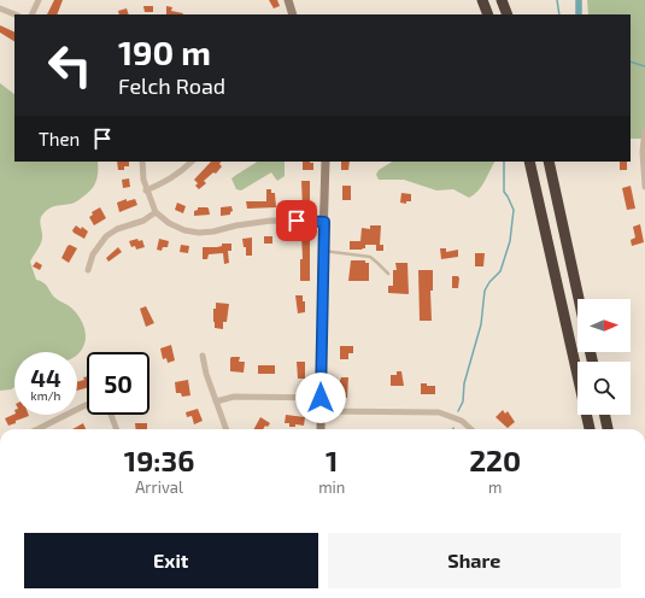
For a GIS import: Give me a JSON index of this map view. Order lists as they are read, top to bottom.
{
  "north": "right",
  "page": {
    "turn": ["190 m", "Felch Road"],
    "then": "Then",
    "speed": "44 km/h",
    "limit": "50",
    "eta": [
      "19:36",
      "Arrival",
      "1",
      "min",
      "220",
      "m"
    ],
    "buttons": ["Exit", "Share"]
  }
}
